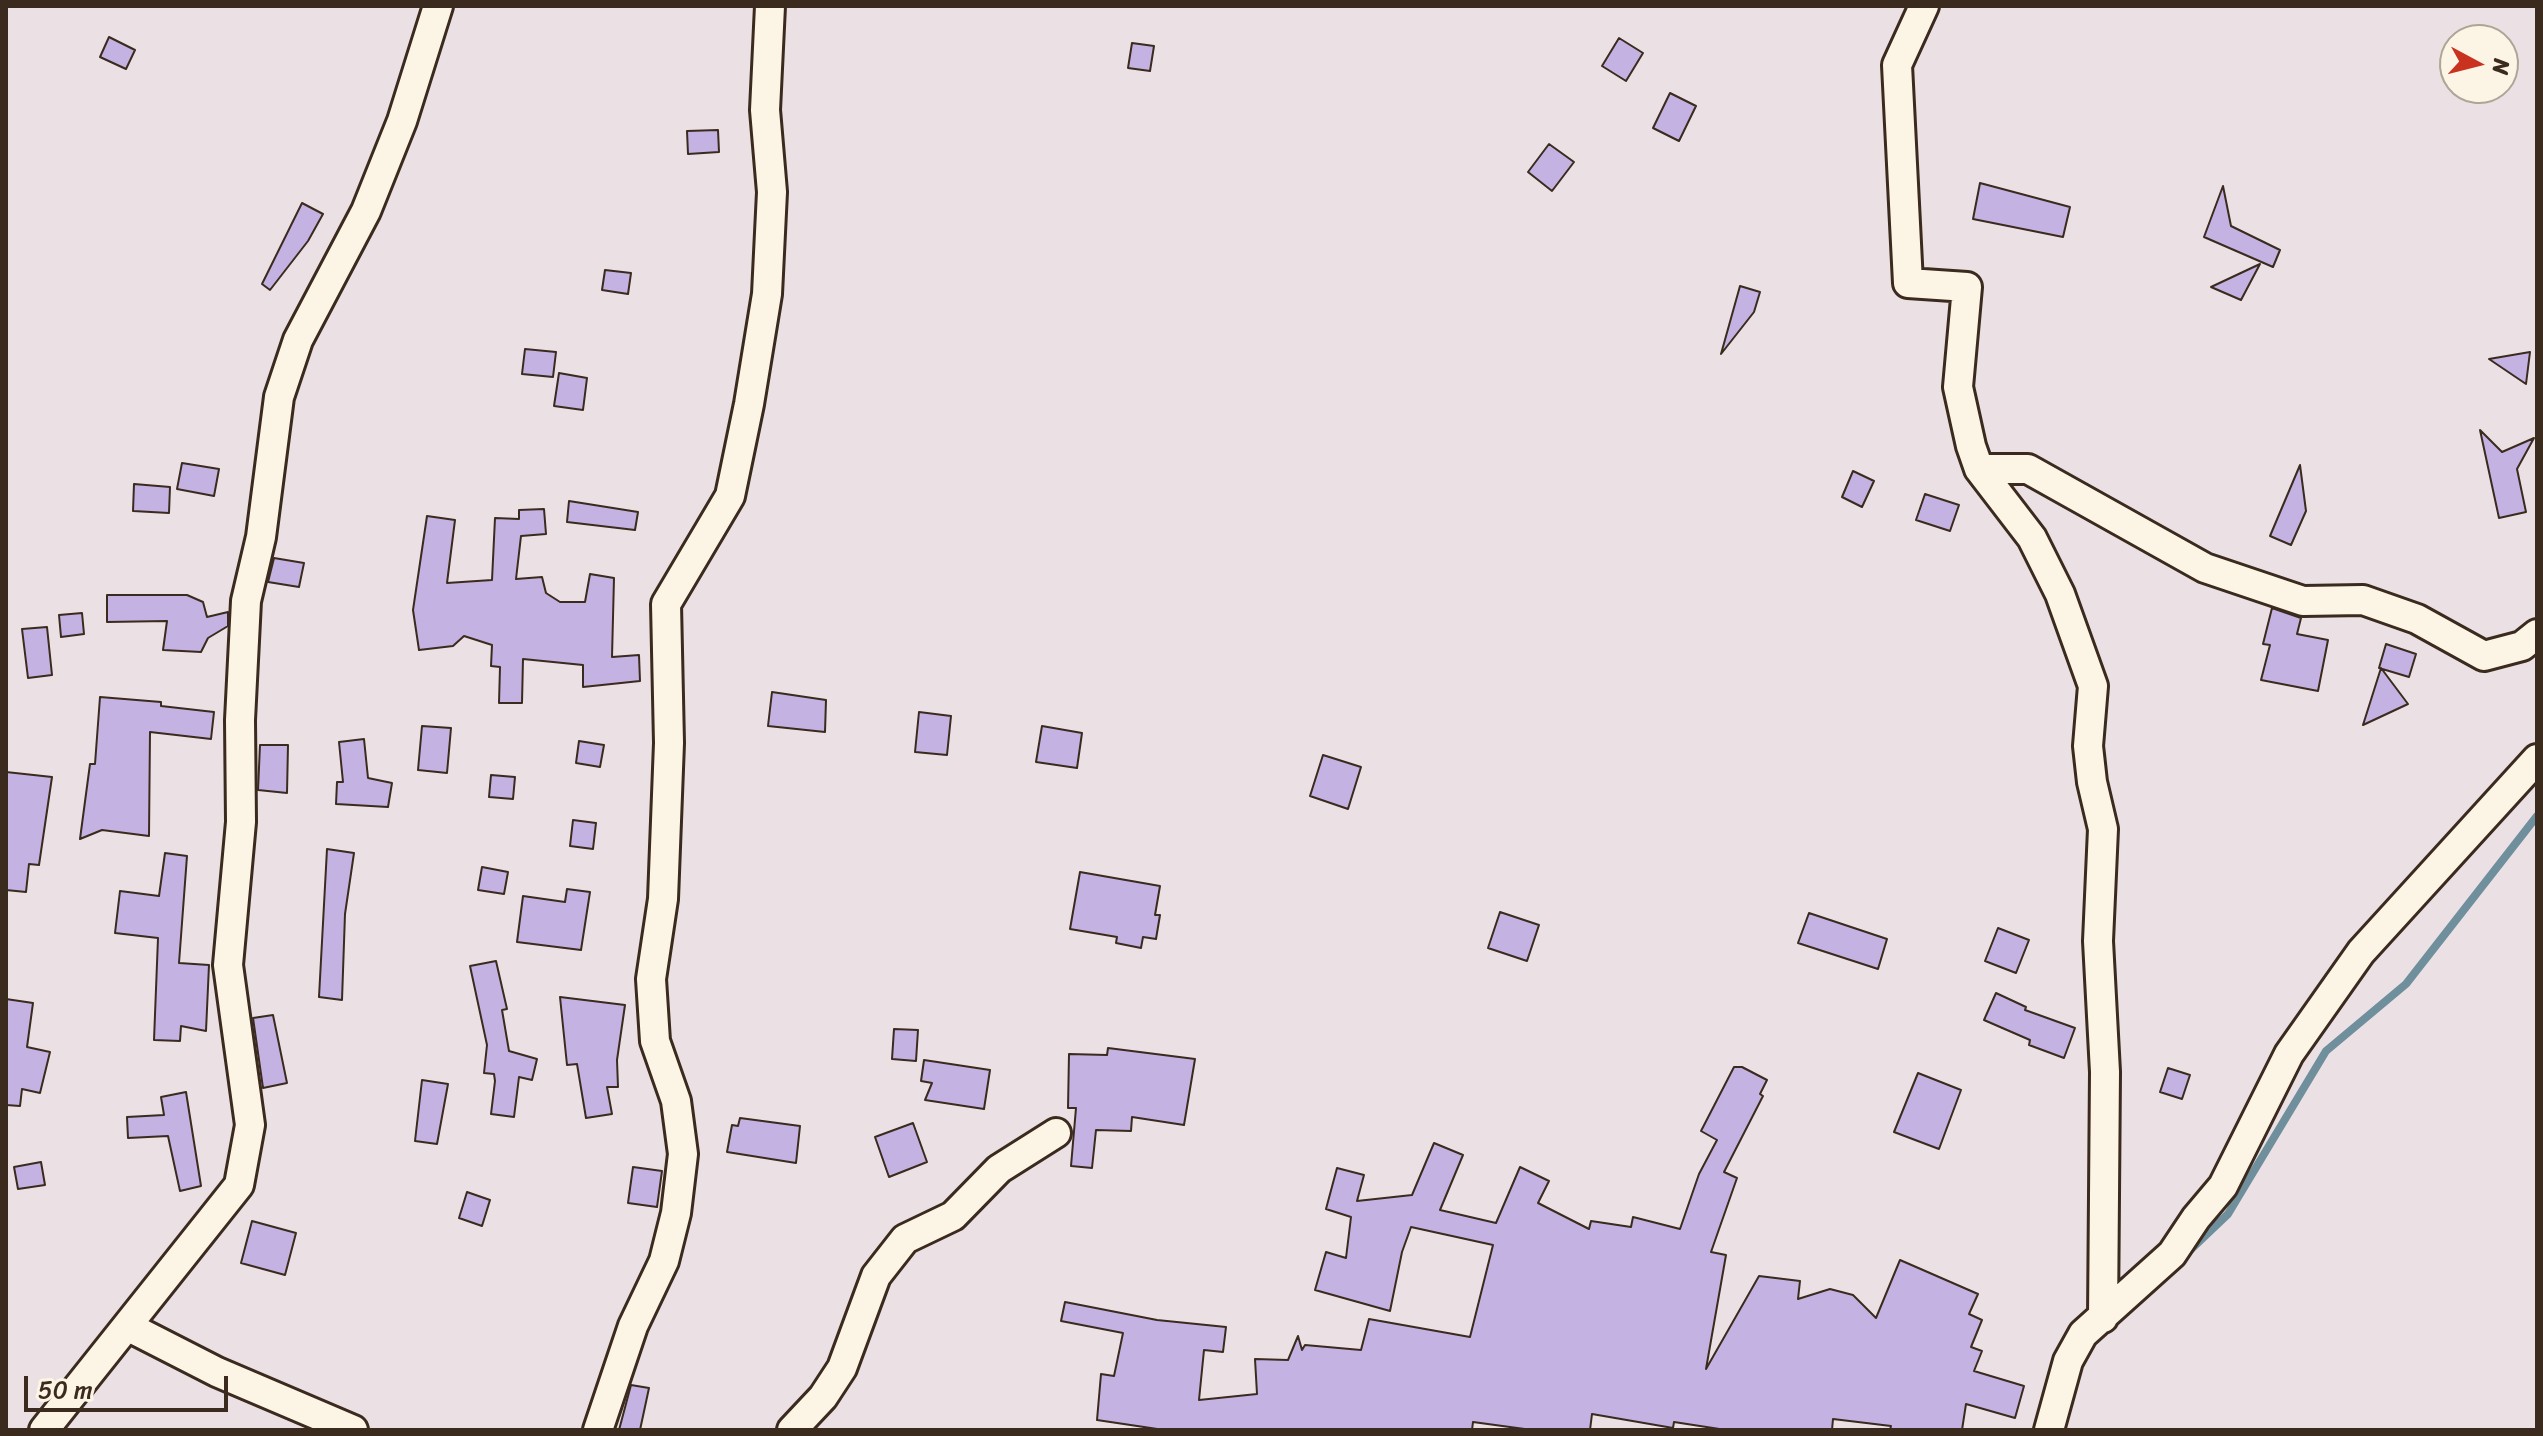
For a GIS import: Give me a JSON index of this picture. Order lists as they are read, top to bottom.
{
  "scale_bar": "50 m",
  "north": "right"
}
